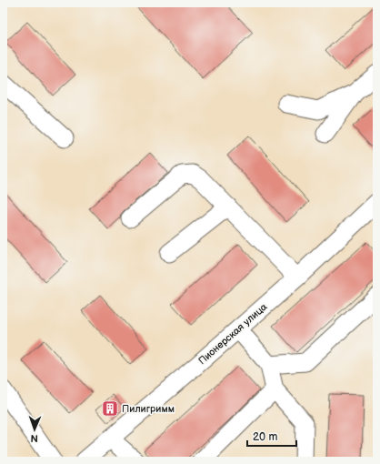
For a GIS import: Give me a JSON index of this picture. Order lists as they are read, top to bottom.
{
  "streets": {
    "street": ["Пионерская улица"]
  },
  "places": {
    "building": ["Пилигримм"]
  },
  "scale_bar": "20 m",
  "north": "bottom"
}
